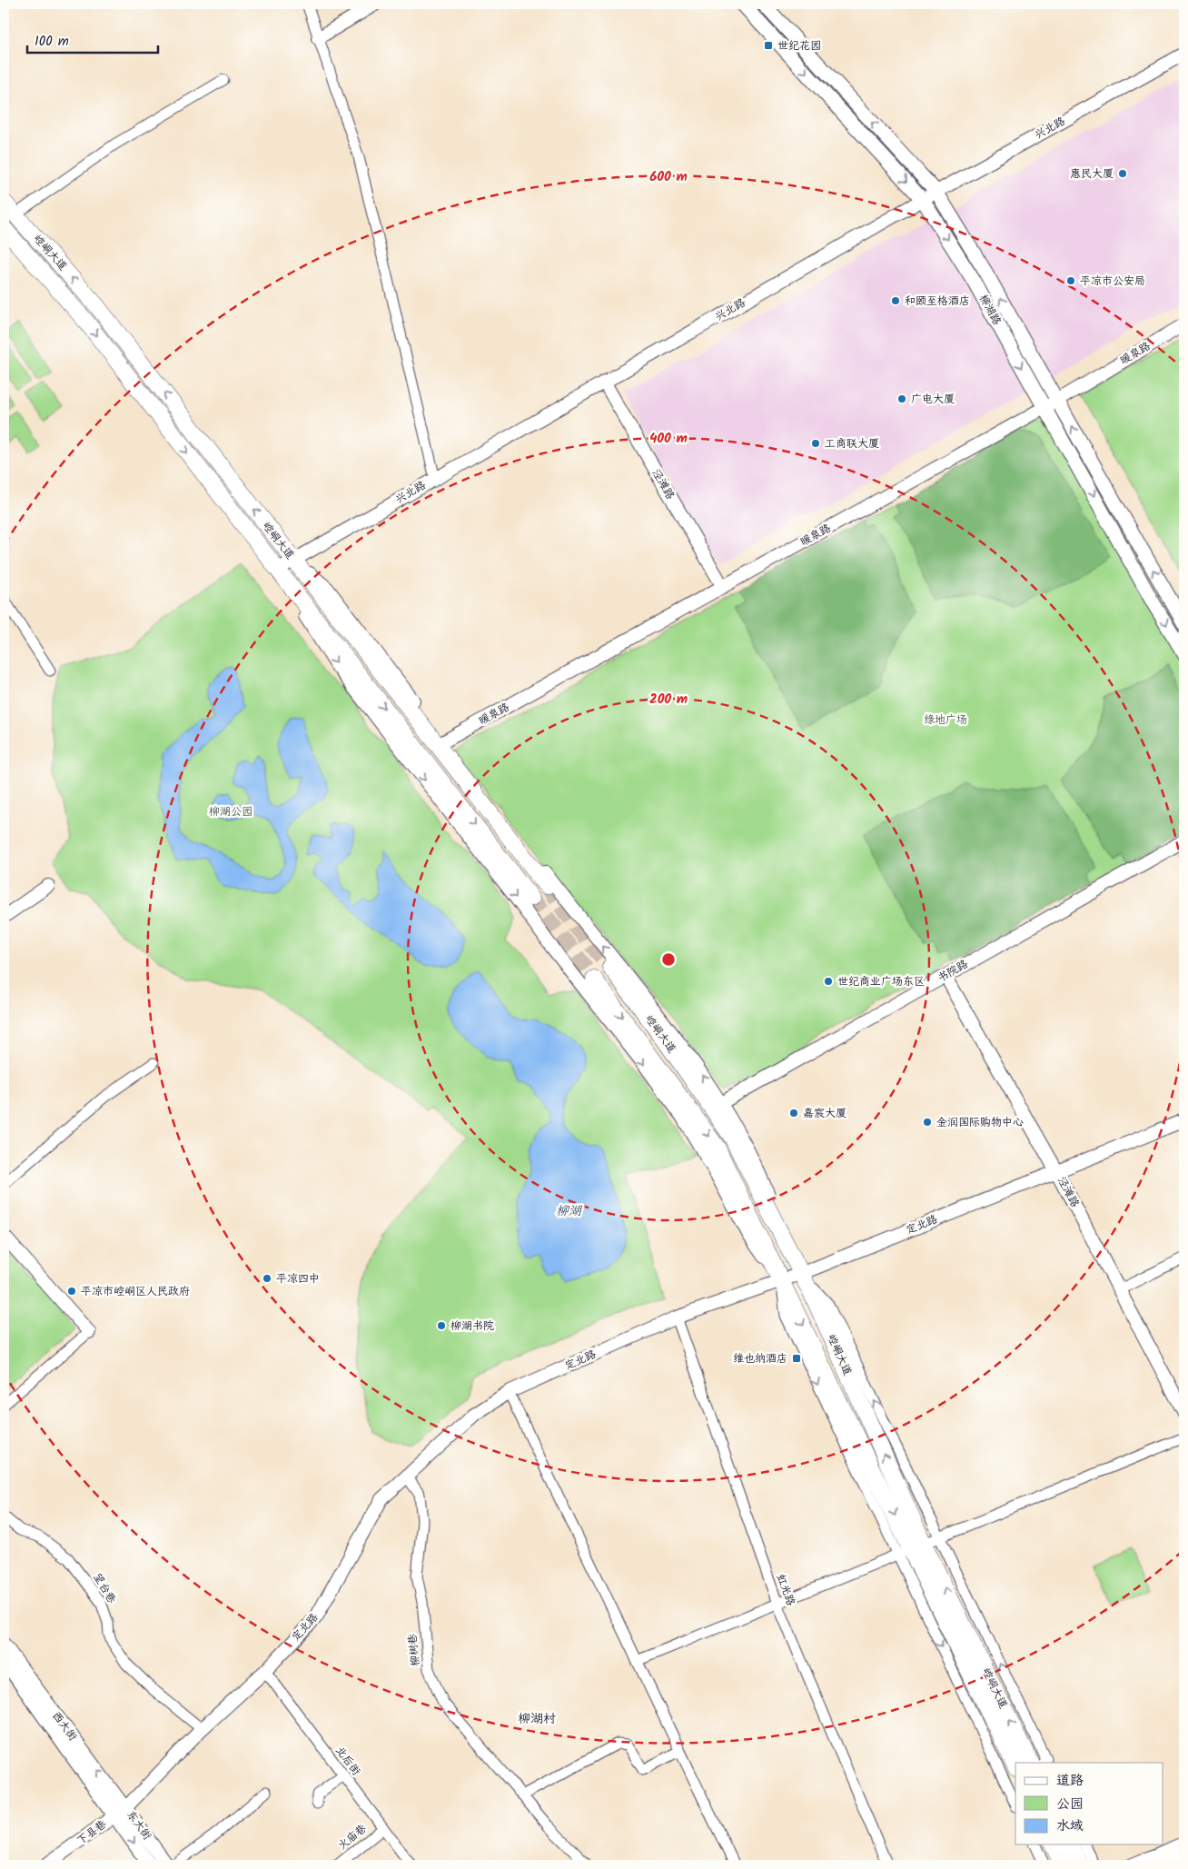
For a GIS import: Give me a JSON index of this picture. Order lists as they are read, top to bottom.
{
  "streets": {
    "main road": [
      "崆峒大道",
      "柳湖路",
      "西大街",
      "东大街"
    ],
    "street": [
      "兴北路",
      "暖泉路",
      "泾滩路",
      "书院路",
      "定北路",
      "望台巷",
      "虹光路",
      "柳树巷",
      "北后街",
      "下县巷",
      "火庙巷"
    ]
  },
  "crossings": [
    ["兴北路", "崆峒大道"],
    ["兴北路", "柳湖路"],
    ["兴北路", "泾滩路"],
    ["崆峒大道", "定北路"],
    ["柳湖路", "暖泉路"],
    ["暖泉路", "泾滩路"],
    ["泾滩路", "书院路"],
    ["泾滩路", "定北路"],
    ["定北路", "望台巷"],
    ["定北路", "虹光路"],
    ["定北路", "柳树巷"],
    ["定北路", "西大街"],
    ["定北路", "北后街"],
    ["定北路", "东大街"],
    ["定北路", "下县巷"],
    ["西大街", "东大街"],
    ["西大街", "下县巷"],
    ["北后街", "火庙巷"],
    ["东大街", "下县巷"]
  ],
  "districts": ["柳湖村"],
  "water": ["柳湖"],
  "parks": ["绿地广场", "柳湖公园"],
  "places": {
    "transit": ["世纪花园", "维也纳酒店"],
    "other": [
      "惠民大厦",
      "平凉市公安局",
      "和颐至格酒店",
      "广电大厦",
      "工商联大厦",
      "世纪商业广场东区",
      "嘉宸大厦",
      "金润国际购物中心",
      "平凉四中",
      "平凉市崆峒区人民政府",
      "柳湖书院"
    ]
  },
  "legend": ["道路", "公园", "水域"],
  "scale_bar": "100 m",
  "rings": ["600 m", "400 m", "200 m"]
}
